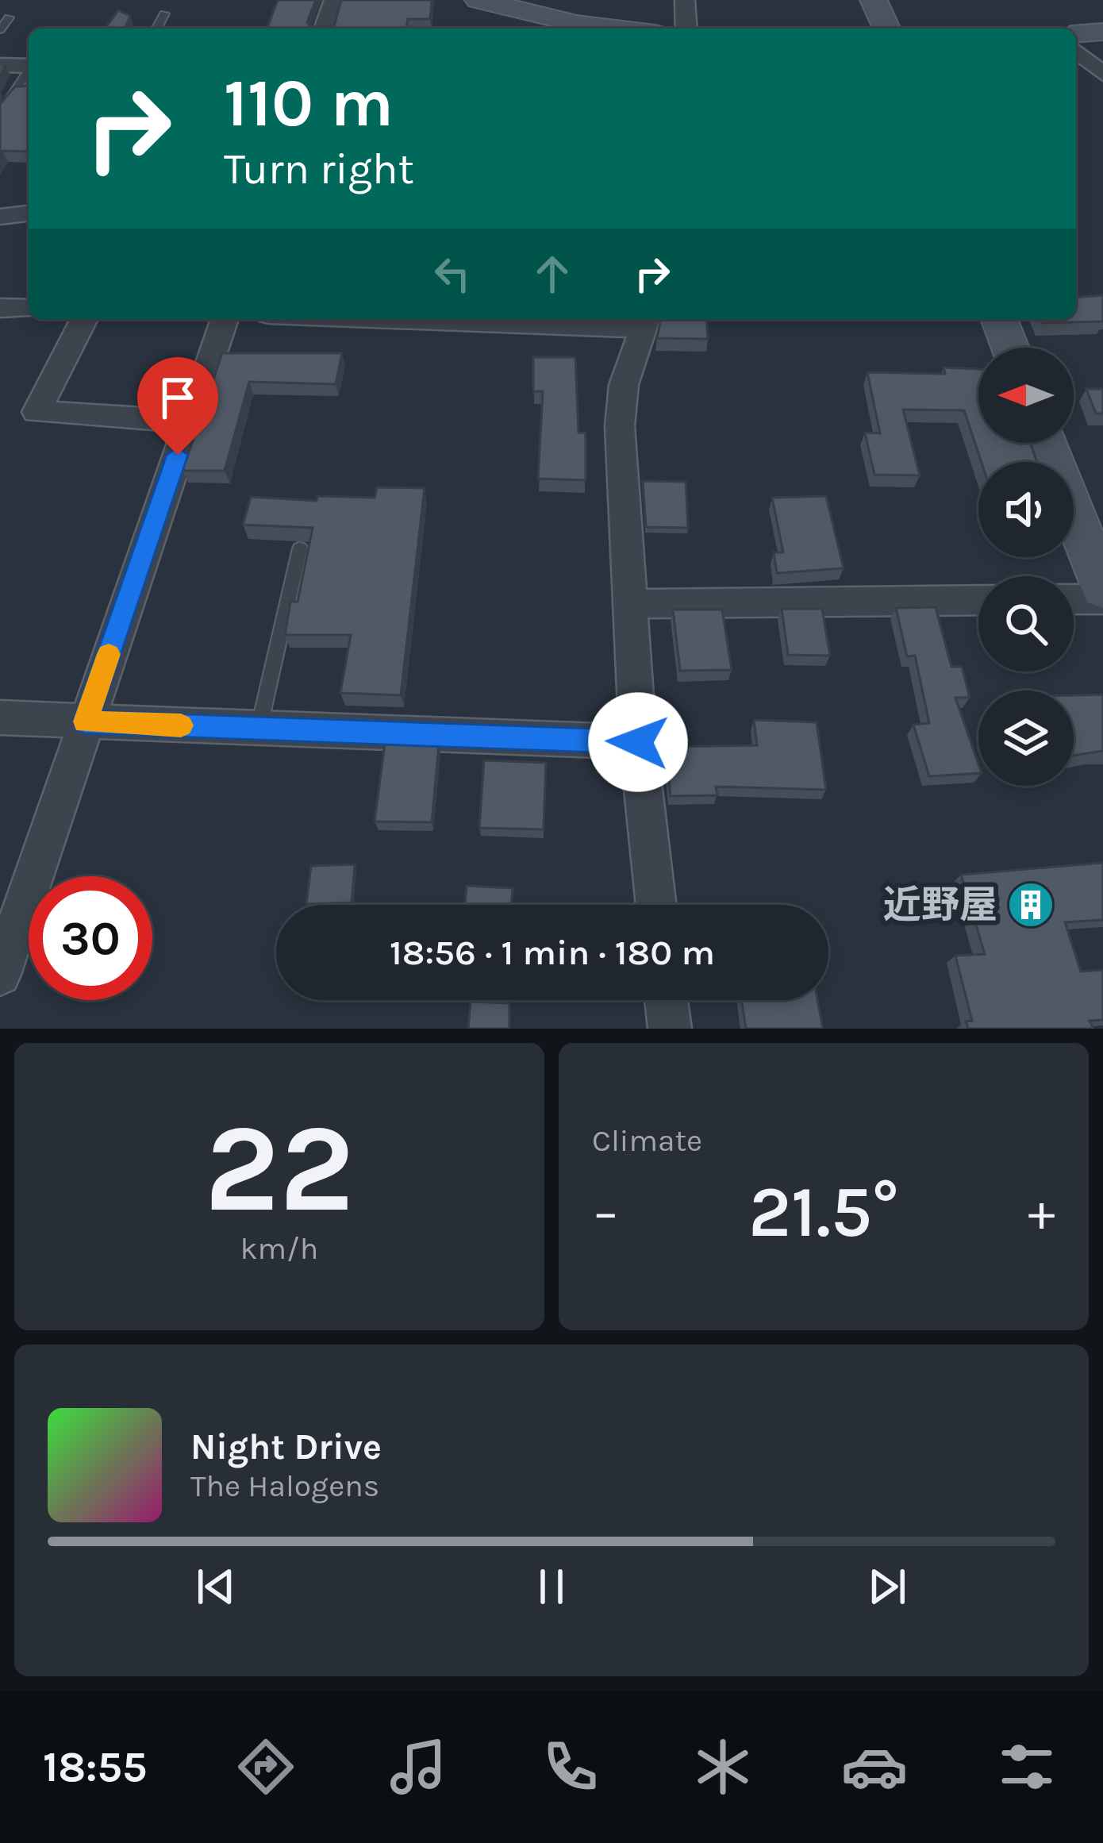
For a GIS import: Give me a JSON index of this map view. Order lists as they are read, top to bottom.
{
  "places": {
    "building": ["近野屋"]
  },
  "north": "left",
  "page": {
    "turn": ["110 m", "Turn right"],
    "limit": "30",
    "trip": "18:56 · 1 min · 180 m",
    "tile": [
      ["22", "km/h"],
      "Climate"
    ],
    "heat": ["−", "21.5°", "+"],
    "song": ["Night Drive", "The Halogens"],
    "tabs": "18:55"
  }
}
